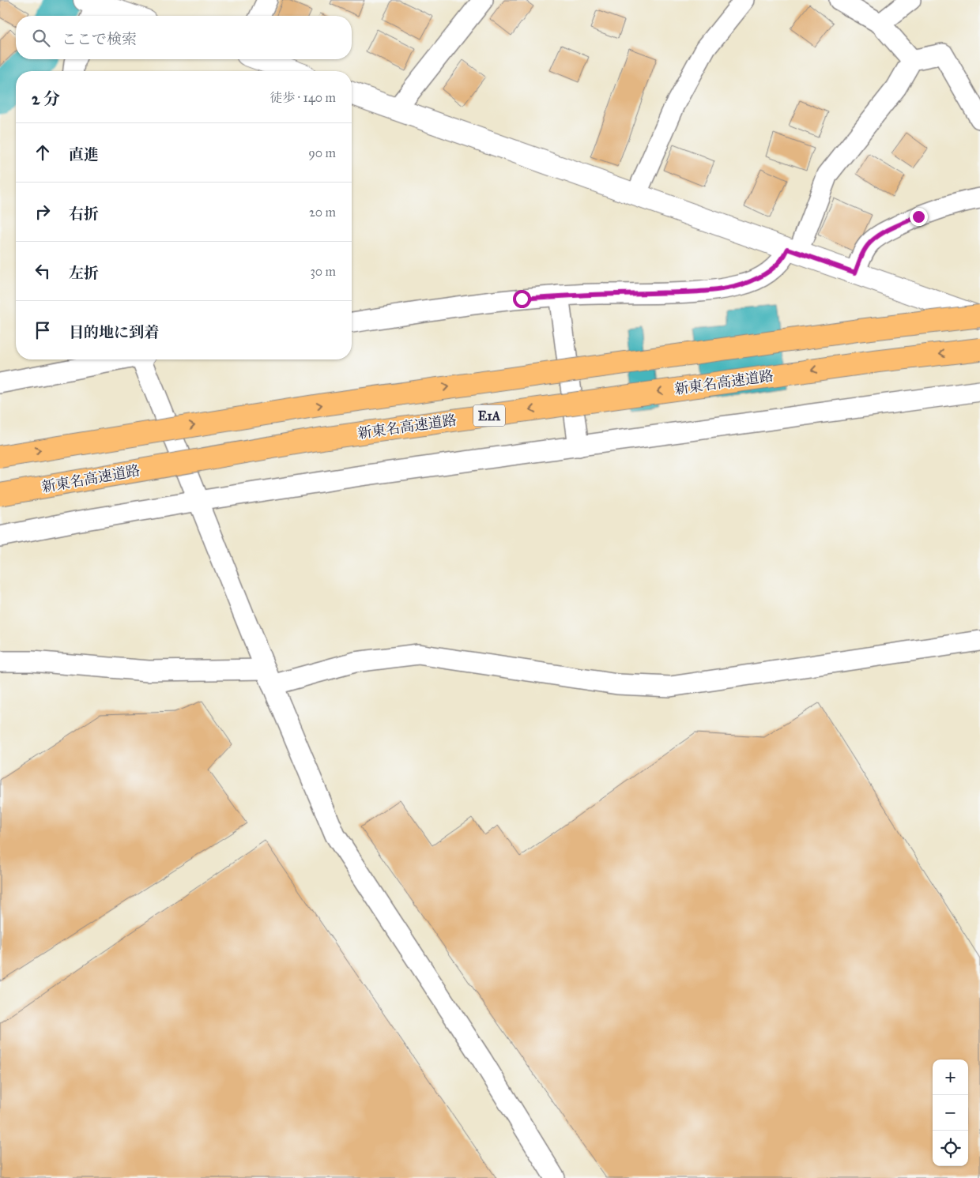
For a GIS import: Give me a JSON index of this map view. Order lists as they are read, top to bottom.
{
  "streets": {
    "highway": ["新東名高速道路", "E1A"]
  },
  "page": {
    "search": "ここで検索",
    "heading": ["2 分", "徒歩 · 140 m"],
    "list": [
      ["直進", "90 m"],
      ["右折", "20 m"],
      ["左折", "30 m"],
      "目的地に到着"
    ],
    "map_buttons": ["+", "−"]
  }
}
